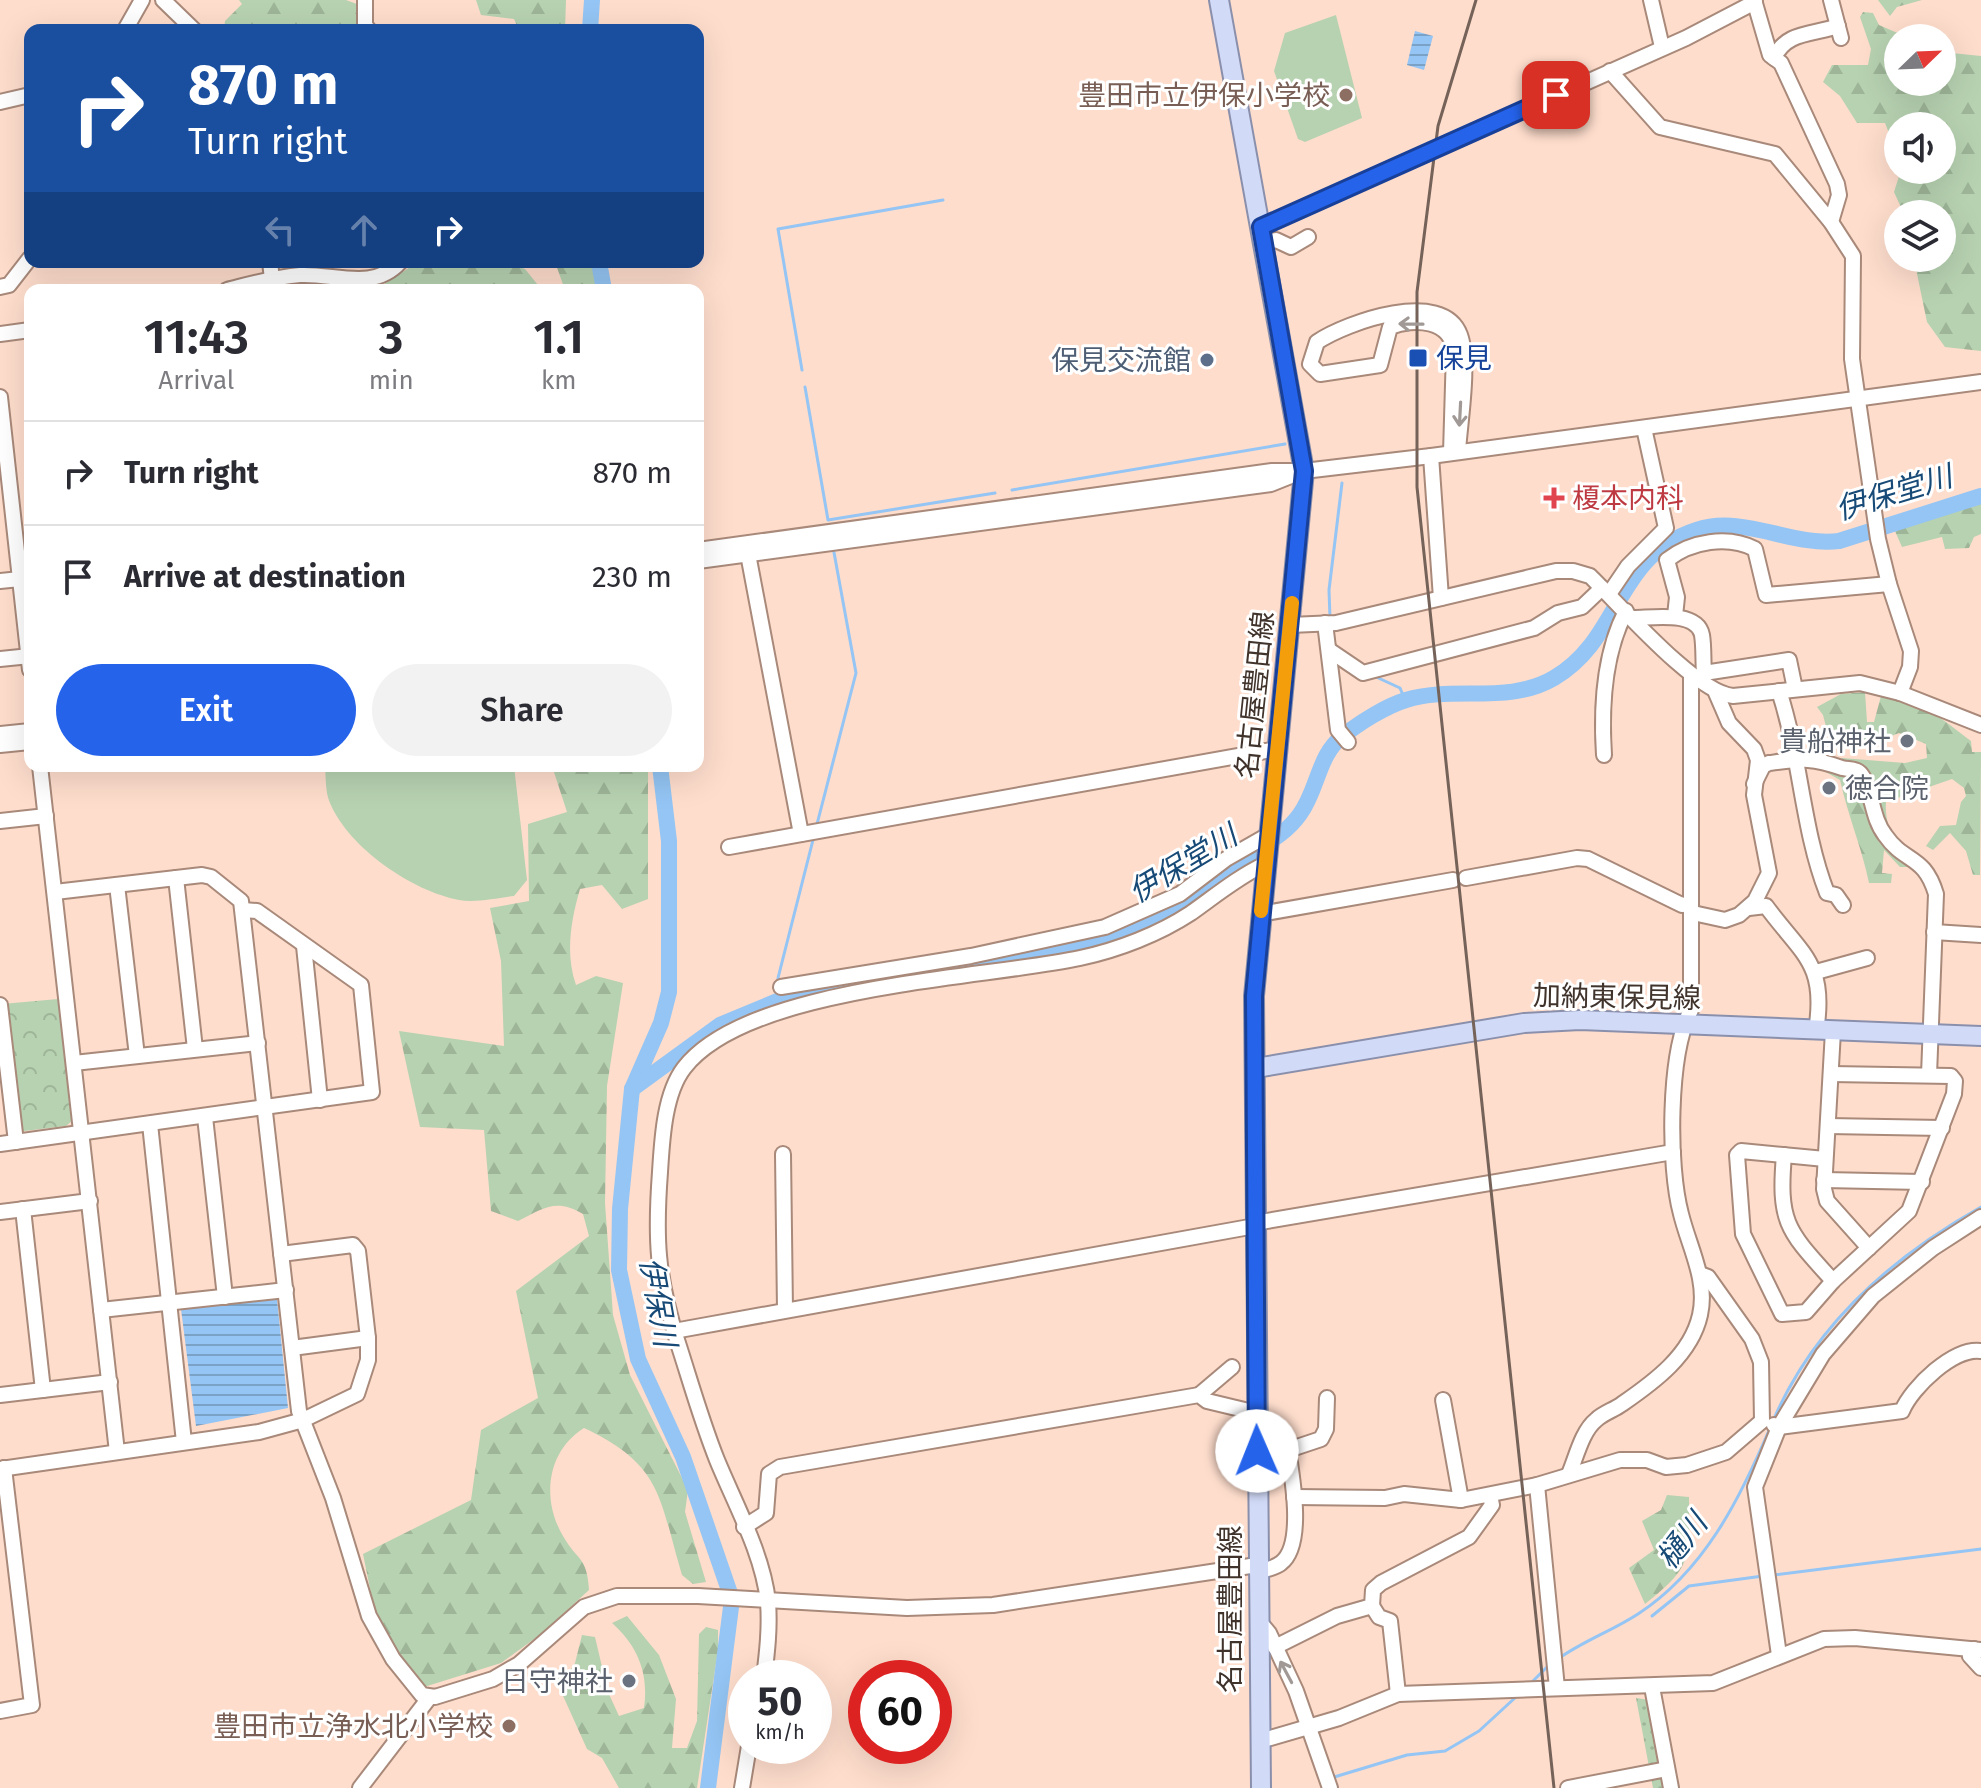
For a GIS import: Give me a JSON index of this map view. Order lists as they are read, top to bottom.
{
  "streets": {
    "main road": ["名古屋豊田線", "加納東保見線"]
  },
  "crossings": [
    ["名古屋豊田線", "加納東保見線"]
  ],
  "water": ["伊保堂川", "伊保川", "樋川"],
  "places": {
    "other": [
      "豊田市立伊保小学校",
      "保見交流館",
      "貴船神社",
      "徳合院",
      "日守神社",
      "豊田市立浄水北小学校"
    ],
    "transit": ["保見"],
    "health": ["榎本内科"]
  },
  "north": "top right",
  "page": {
    "turn": ["870 m", "Turn right"],
    "eta": [
      "11:43",
      "Arrival",
      "3",
      "min",
      "1.1",
      "km"
    ],
    "list": [
      {
        "name": "Turn right",
        "value": "870 m"
      },
      {
        "name": "Arrive at destination",
        "value": "230 m"
      }
    ],
    "buttons": ["Exit", "Share"],
    "speed": "50 km/h",
    "limit": "60"
  }
}
